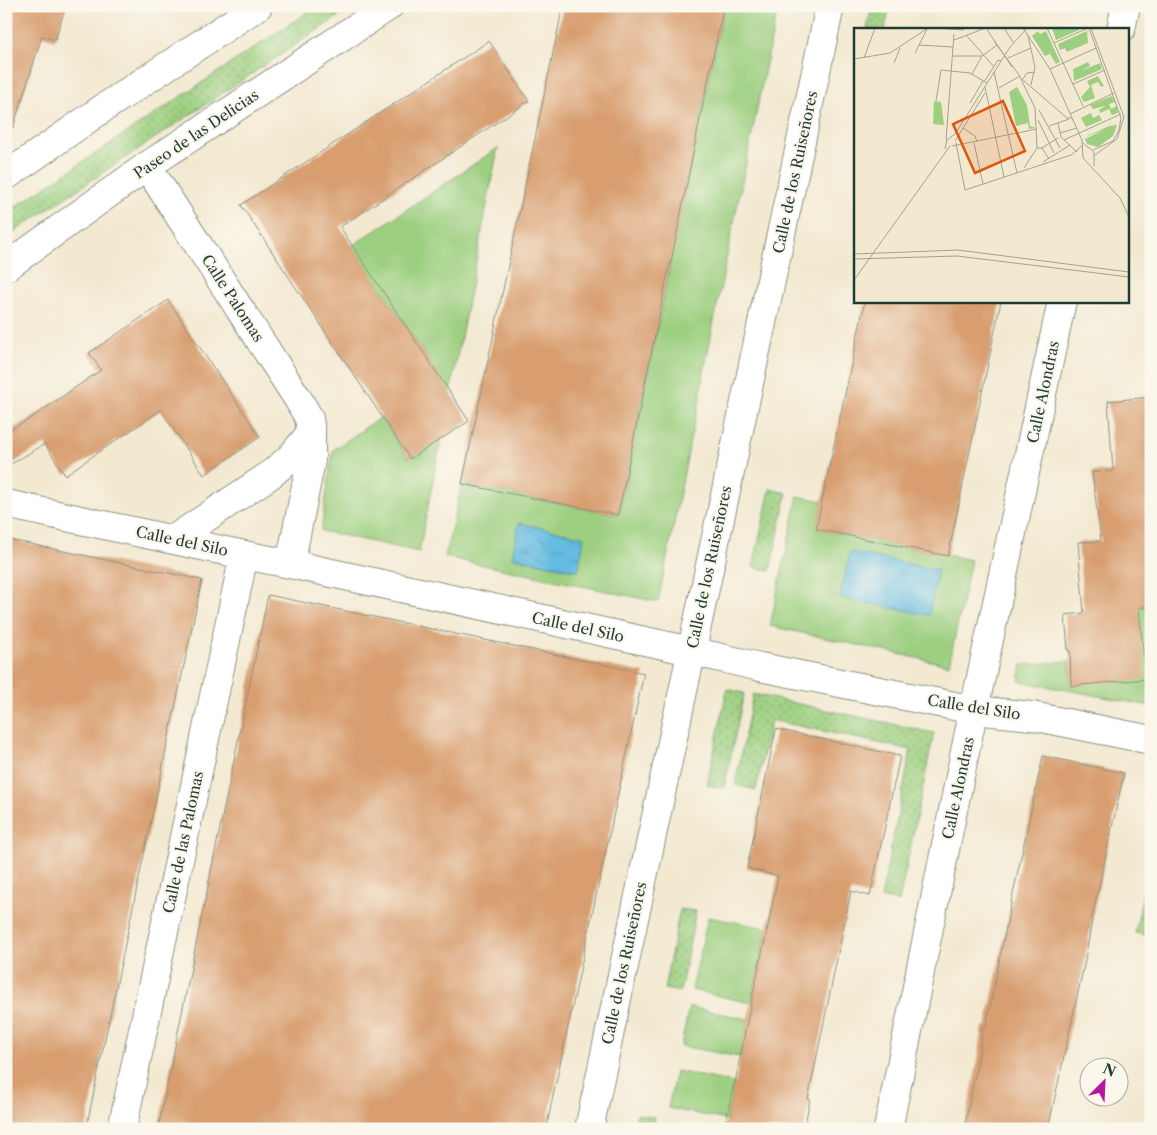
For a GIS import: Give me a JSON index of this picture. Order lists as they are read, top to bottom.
{
  "streets": {
    "street": [
      "Paseo de las Delicias",
      "Calle de los Ruiseñores",
      "Calle Palomas",
      "Calle Alondras",
      "Calle del Silo",
      "Calle de las Palomas"
    ]
  },
  "crossings": [
    ["Paseo de las Delicias", "Calle Palomas"],
    ["Calle de los Ruiseñores", "Calle del Silo"],
    ["Calle Palomas", "Calle del Silo"],
    ["Calle Alondras", "Calle del Silo"],
    ["Calle del Silo", "Calle de las Palomas"]
  ],
  "north": "top right"
}
